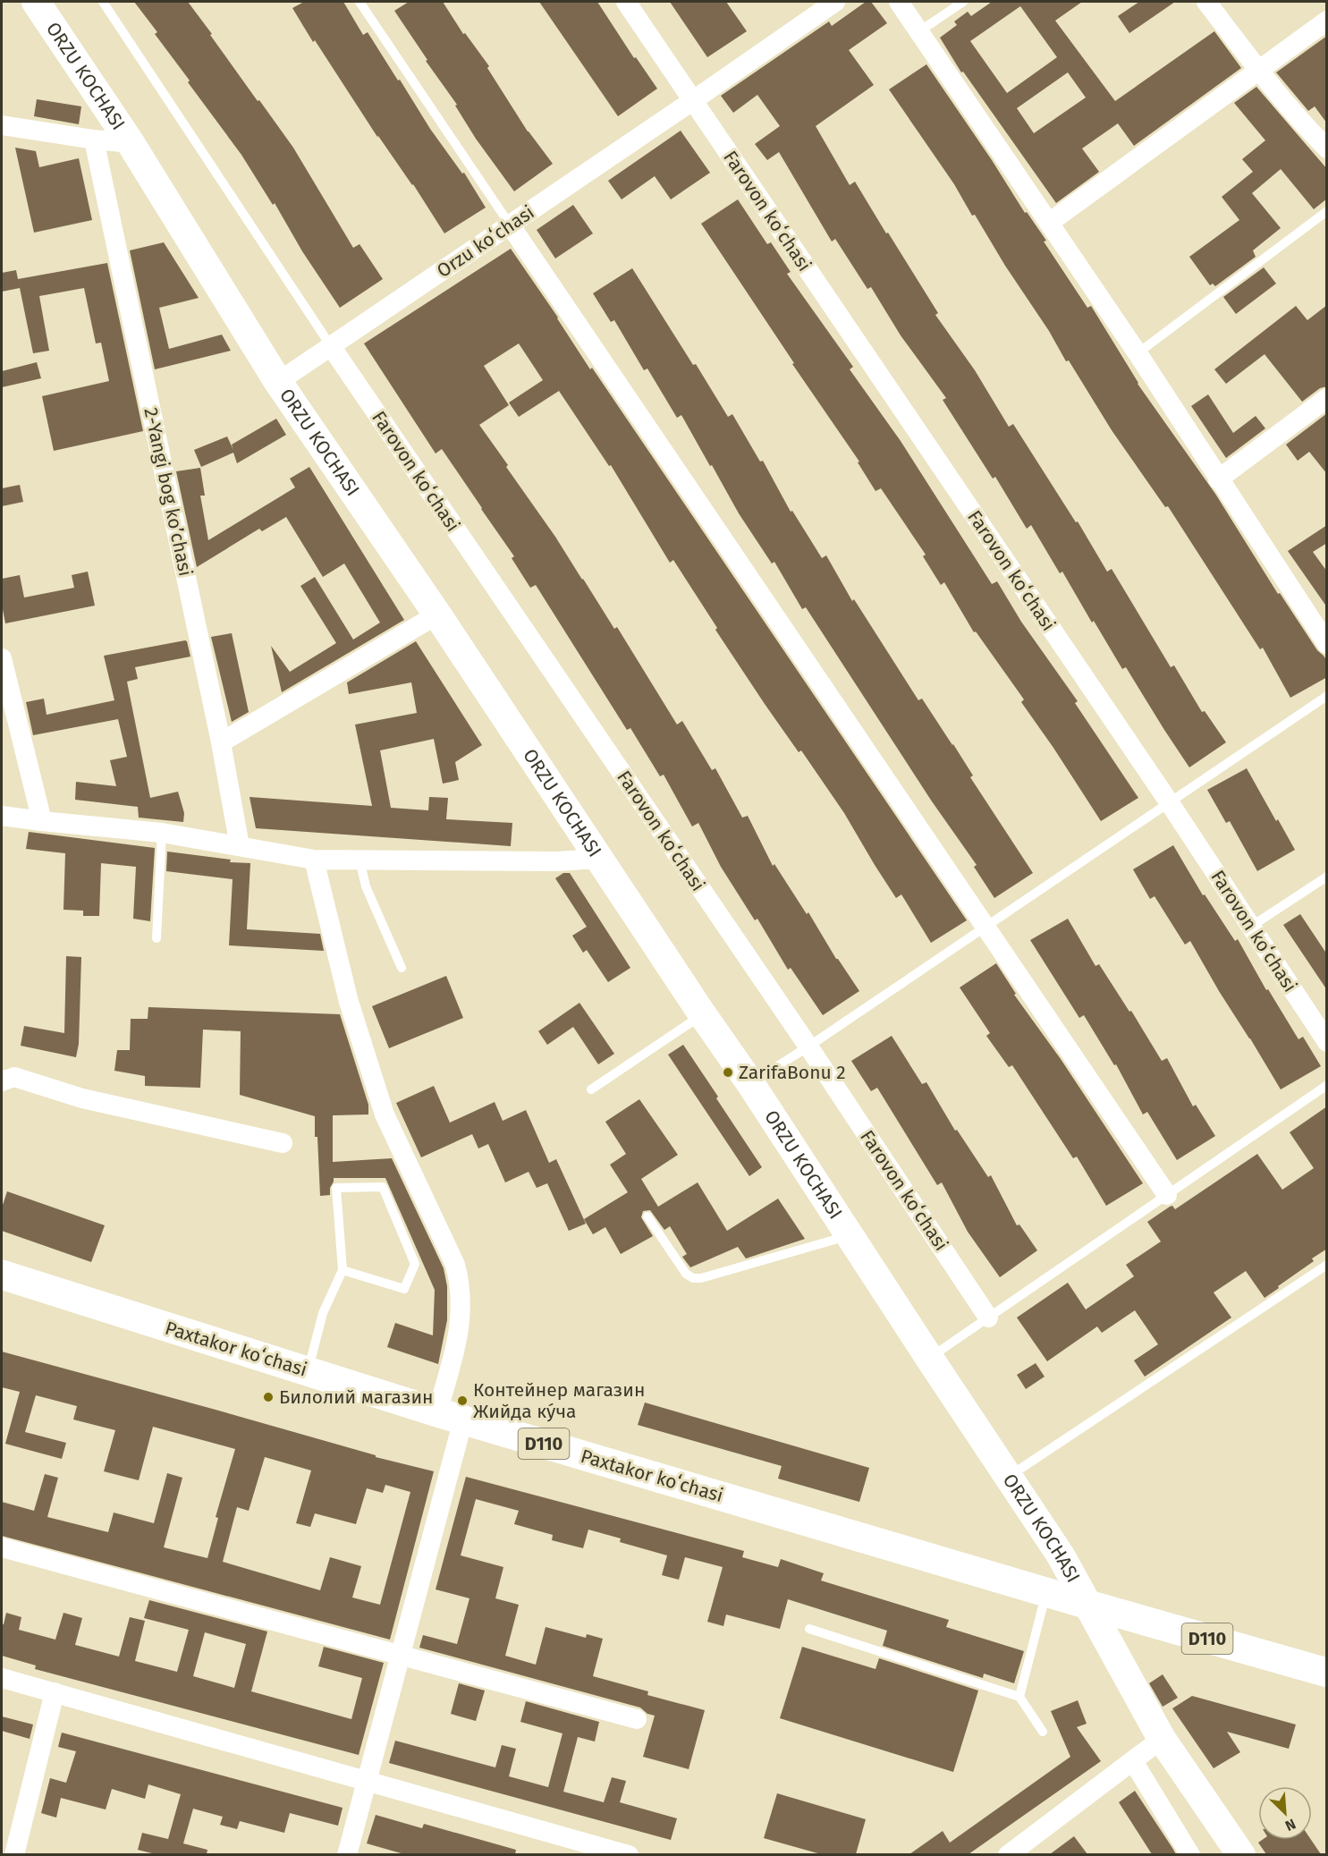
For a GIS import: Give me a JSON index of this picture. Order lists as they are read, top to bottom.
{
  "streets": {
    "main road": ["ORZU KOCHASI", "Paxtakor koʻchasi", "D110"],
    "street": ["Farovon koʻchasi", "Orzu koʻchasi", "2-Yangi bog koʼchasi"]
  },
  "crossings": [
    ["ORZU KOCHASI", "Orzu koʻchasi"],
    ["ORZU KOCHASI", "Paxtakor koʻchasi"],
    ["ORZU KOCHASI", "D110"],
    ["Farovon koʻchasi", "Orzu koʻchasi"],
    ["Paxtakor koʻchasi", "D110"]
  ],
  "places": ["ZarifaBonu 2", "Билолий магазин", "Контейнер магазин Жийда ку́ча"],
  "north": "bottom right"
}
